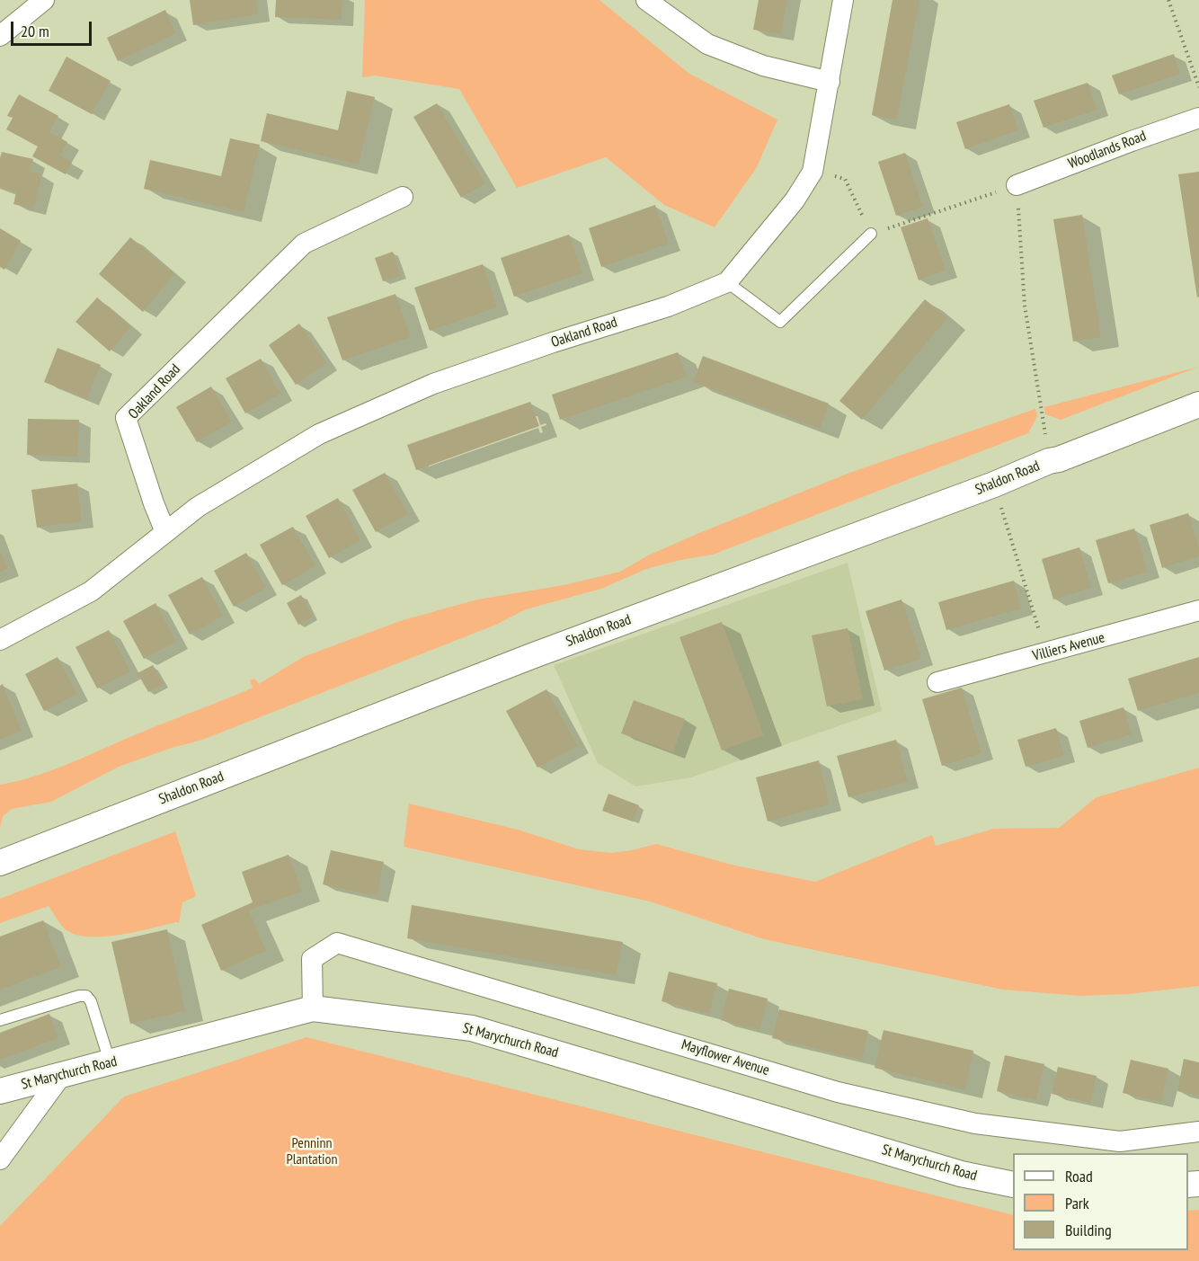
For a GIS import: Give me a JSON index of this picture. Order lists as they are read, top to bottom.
{
  "streets": {
    "street": [
      "Woodlands Road",
      "Oakland Road",
      "Shaldon Road",
      "Villiers Avenue",
      "St Marychurch Road",
      "Mayflower Avenue"
    ]
  },
  "crossings": [
    ["St Marychurch Road", "Mayflower Avenue"]
  ],
  "parks": ["Penninn Plantation"],
  "legend": ["Road", "Park", "Building"],
  "scale_bar": "20 m"
}
